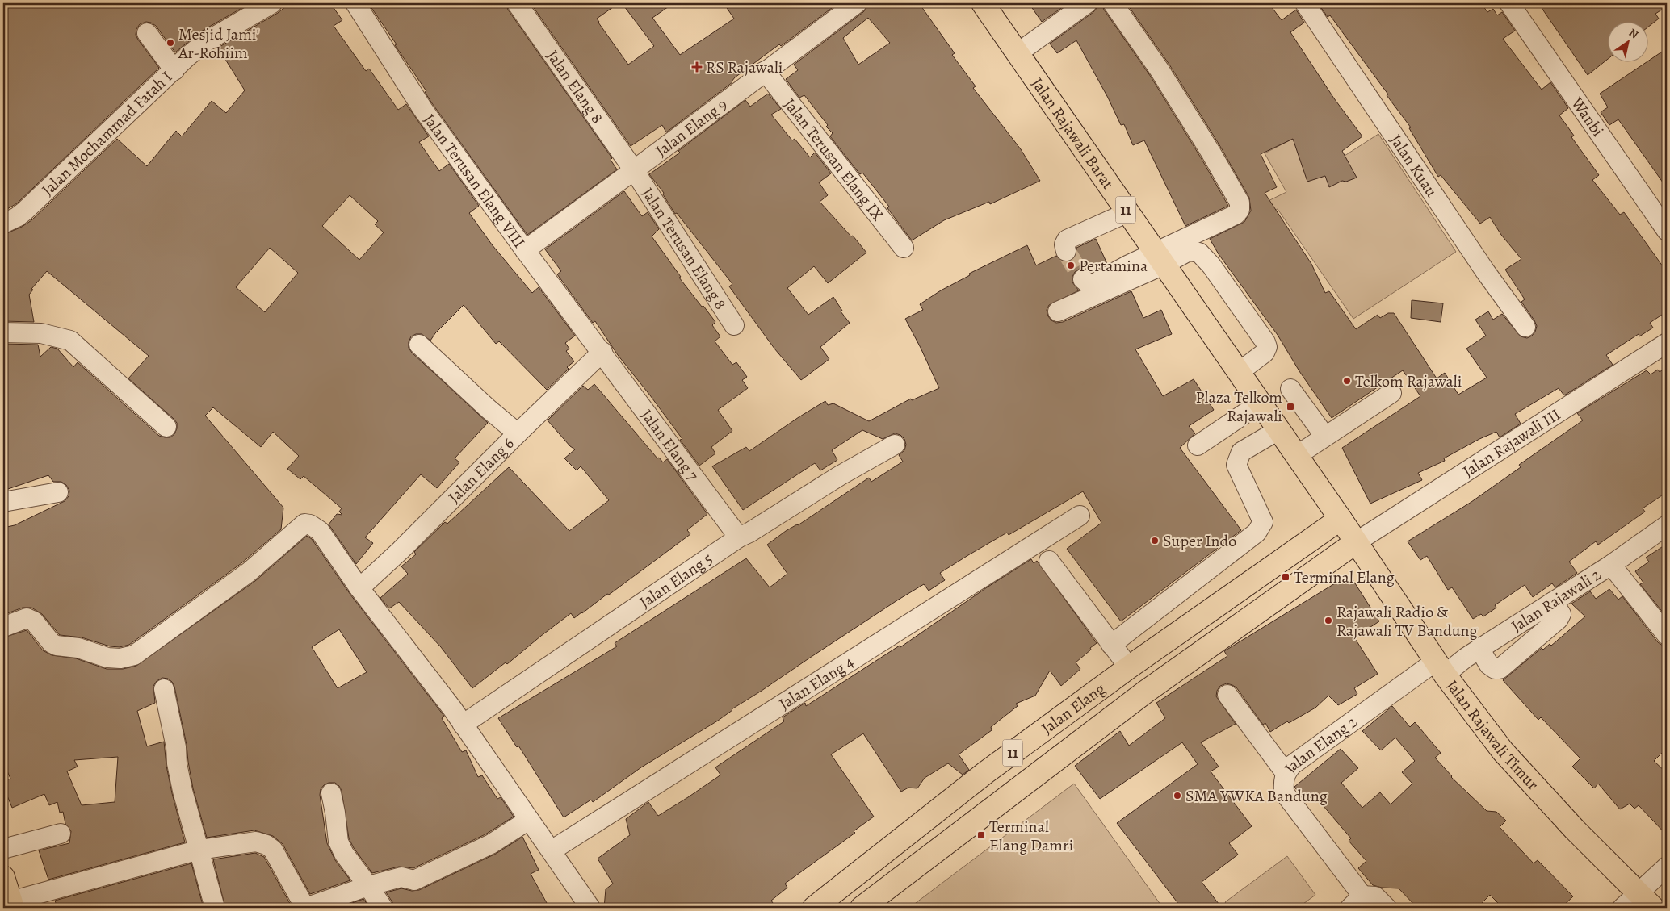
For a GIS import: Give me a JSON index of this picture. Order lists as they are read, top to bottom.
{
  "streets": {
    "main road": [
      "Jalan Rajawali Barat",
      "11",
      "Jalan Elang",
      "Jalan Rajawali Timur"
    ],
    "street": [
      "Jalan Elang 8",
      "Wanbi",
      "Jalan Elang 9",
      "Jalan Mochammad Fatah I",
      "Jalan Terusan Elang IX",
      "Jalan Kuau",
      "Jalan Terusan Elang VIII",
      "Jalan Terusan Elang 8",
      "Jalan Rajawali III",
      "Jalan Elang 7",
      "Jalan Elang 6",
      "Jalan Elang 5",
      "Jalan Rajawali 2",
      "Jalan Elang 4",
      "Jalan Elang 2"
    ]
  },
  "crossings": [
    ["Jalan Elang 8", "Jalan Elang 9"],
    ["Jalan Elang 8", "Jalan Terusan Elang 8"],
    ["Jalan Elang 9", "Jalan Terusan Elang IX"],
    ["Jalan Elang 9", "Jalan Terusan Elang VIII"],
    ["Jalan Elang 9", "Jalan Terusan Elang 8"],
    ["Jalan Rajawali Barat", "Jalan Rajawali III"],
    ["Jalan Rajawali Barat", "Jalan Elang"],
    ["Jalan Rajawali Barat", "Jalan Rajawali Timur"],
    ["Jalan Terusan Elang VIII", "Jalan Elang 7"],
    ["Jalan Terusan Elang VIII", "Jalan Elang 6"],
    ["Jalan Rajawali III", "Jalan Elang"],
    ["Jalan Rajawali III", "Jalan Rajawali Timur"],
    ["Jalan Elang 7", "Jalan Elang 6"],
    ["Jalan Elang 7", "Jalan Elang 5"],
    ["Jalan Rajawali 2", "Jalan Rajawali Timur"],
    ["Jalan Rajawali 2", "Jalan Elang 2"],
    ["Jalan Elang", "Jalan Rajawali Timur"],
    ["Jalan Rajawali Timur", "Jalan Elang 2"]
  ],
  "places": {
    "other": [
      "Mesjid Jami' Ar-Rohiim",
      "Pertamina",
      "Telkom Rajawali",
      "Super Indo",
      "Rajawali Radio & Rajawali TV Bandung",
      "SMA YWKA Bandung"
    ],
    "health": ["RS Rajawali"],
    "transit": ["Plaza Telkom Rajawali", "Terminal Elang", "Terminal Elang Damri"]
  },
  "north": "top right"
}
